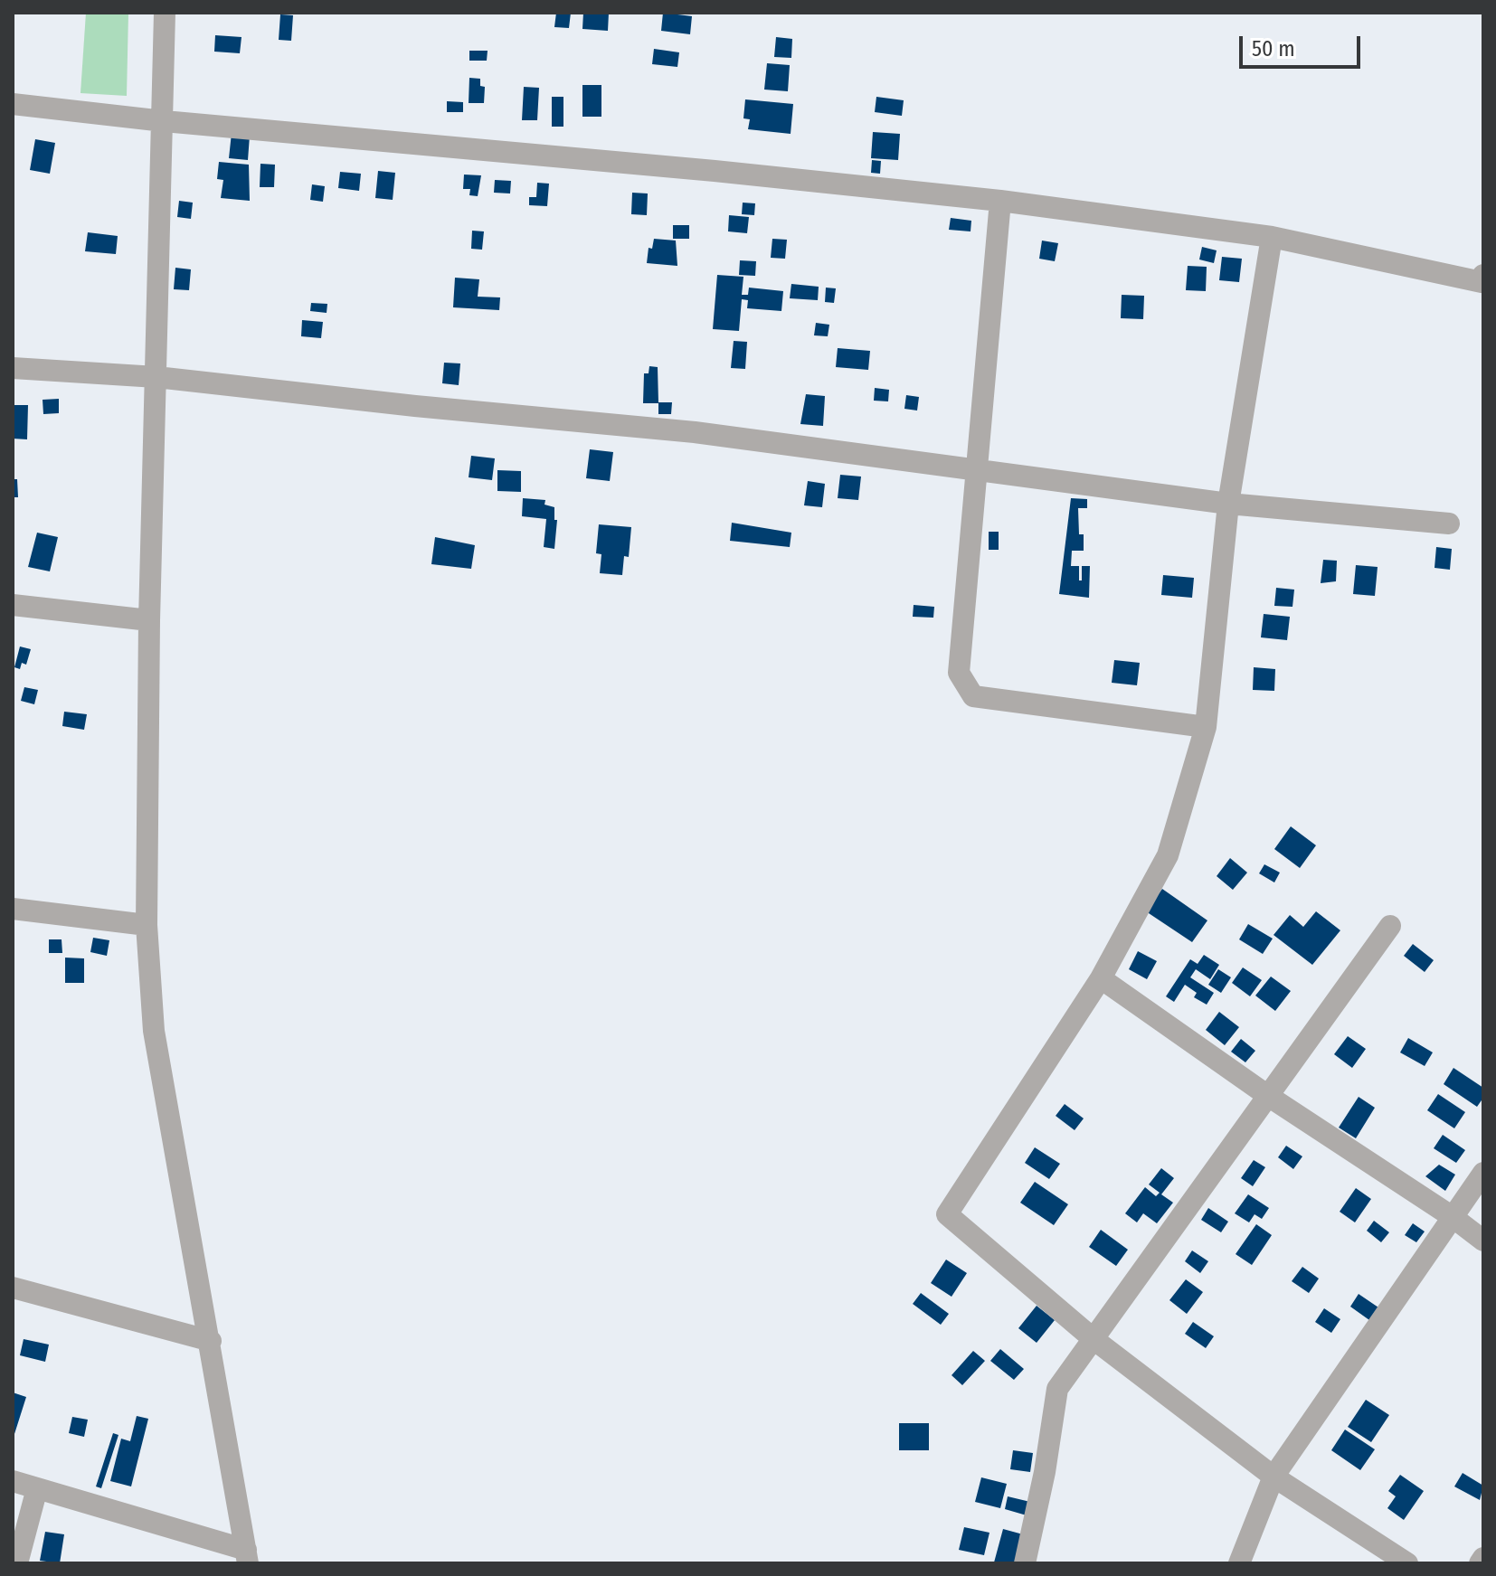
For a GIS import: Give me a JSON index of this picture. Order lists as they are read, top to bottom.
{
  "scale_bar": "50 m"
}
